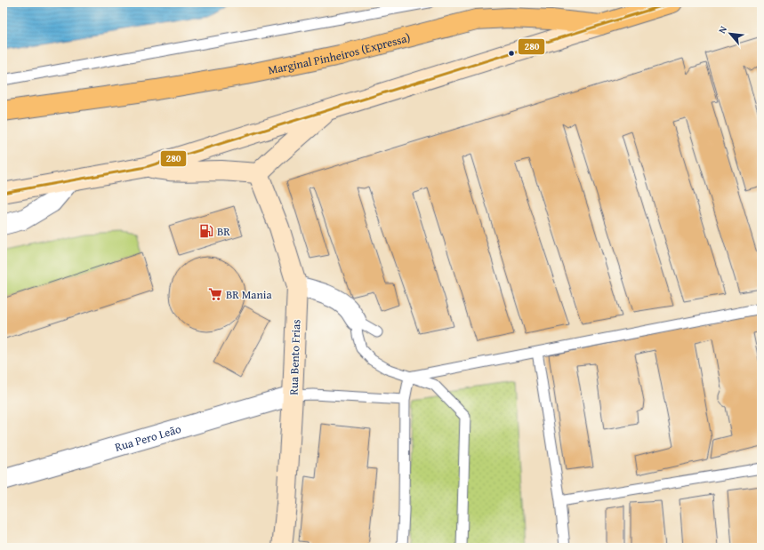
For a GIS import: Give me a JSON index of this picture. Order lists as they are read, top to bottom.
{
  "streets": {
    "highway": ["Marginal Pinheiros (Expressa)"],
    "main road": ["Rua Bento Frias"],
    "street": ["Rua Pero Leão"]
  },
  "crossings": [
    ["Rua Bento Frias", "Rua Pero Leão"]
  ],
  "places": {
    "fuel station": ["BR"],
    "supermarket": ["BR Mania"]
  },
  "lines": ["transit line 280"],
  "north": "top left"
}
